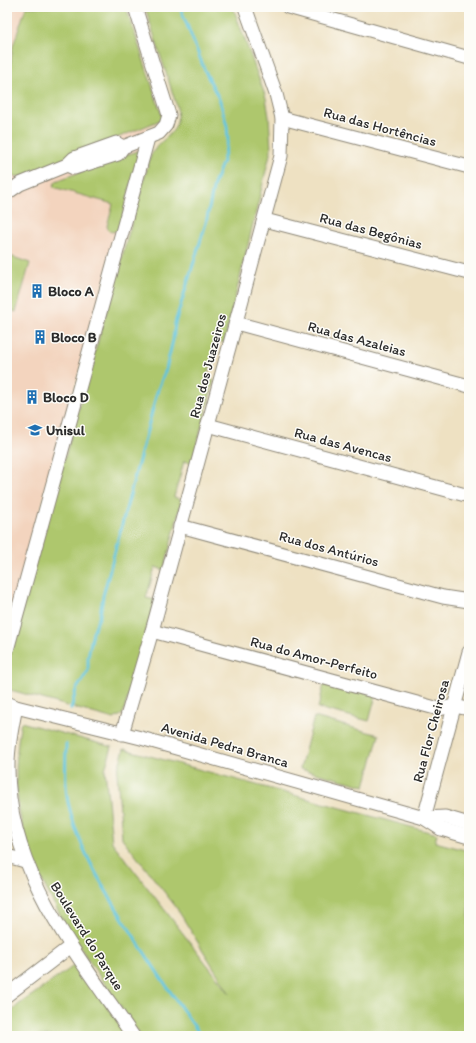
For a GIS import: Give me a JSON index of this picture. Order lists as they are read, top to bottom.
{
  "streets": {
    "street": [
      "Rua das Hortências",
      "Rua das Begônias",
      "Rua das Azaleias",
      "Rua dos Juazeiros",
      "Rua das Avencas",
      "Rua dos Antúrios",
      "Rua do Amor-Perfeito",
      "Rua Flor Cheirosa",
      "Avenida Pedra Branca",
      "Boulevard do Parque"
    ]
  },
  "crossings": [
    ["Rua das Hortências", "Rua dos Juazeiros"],
    ["Rua das Begônias", "Rua dos Juazeiros"],
    ["Rua das Azaleias", "Rua dos Juazeiros"],
    ["Rua dos Juazeiros", "Rua das Avencas"],
    ["Rua dos Juazeiros", "Rua dos Antúrios"],
    ["Rua dos Juazeiros", "Rua do Amor-Perfeito"],
    ["Rua dos Juazeiros", "Avenida Pedra Branca"],
    ["Rua do Amor-Perfeito", "Rua Flor Cheirosa"],
    ["Rua Flor Cheirosa", "Avenida Pedra Branca"],
    ["Avenida Pedra Branca", "Boulevard do Parque"]
  ],
  "places": {
    "building": ["Bloco A", "Bloco B", "Bloco D"],
    "school or university": ["Unisul"]
  }
}
